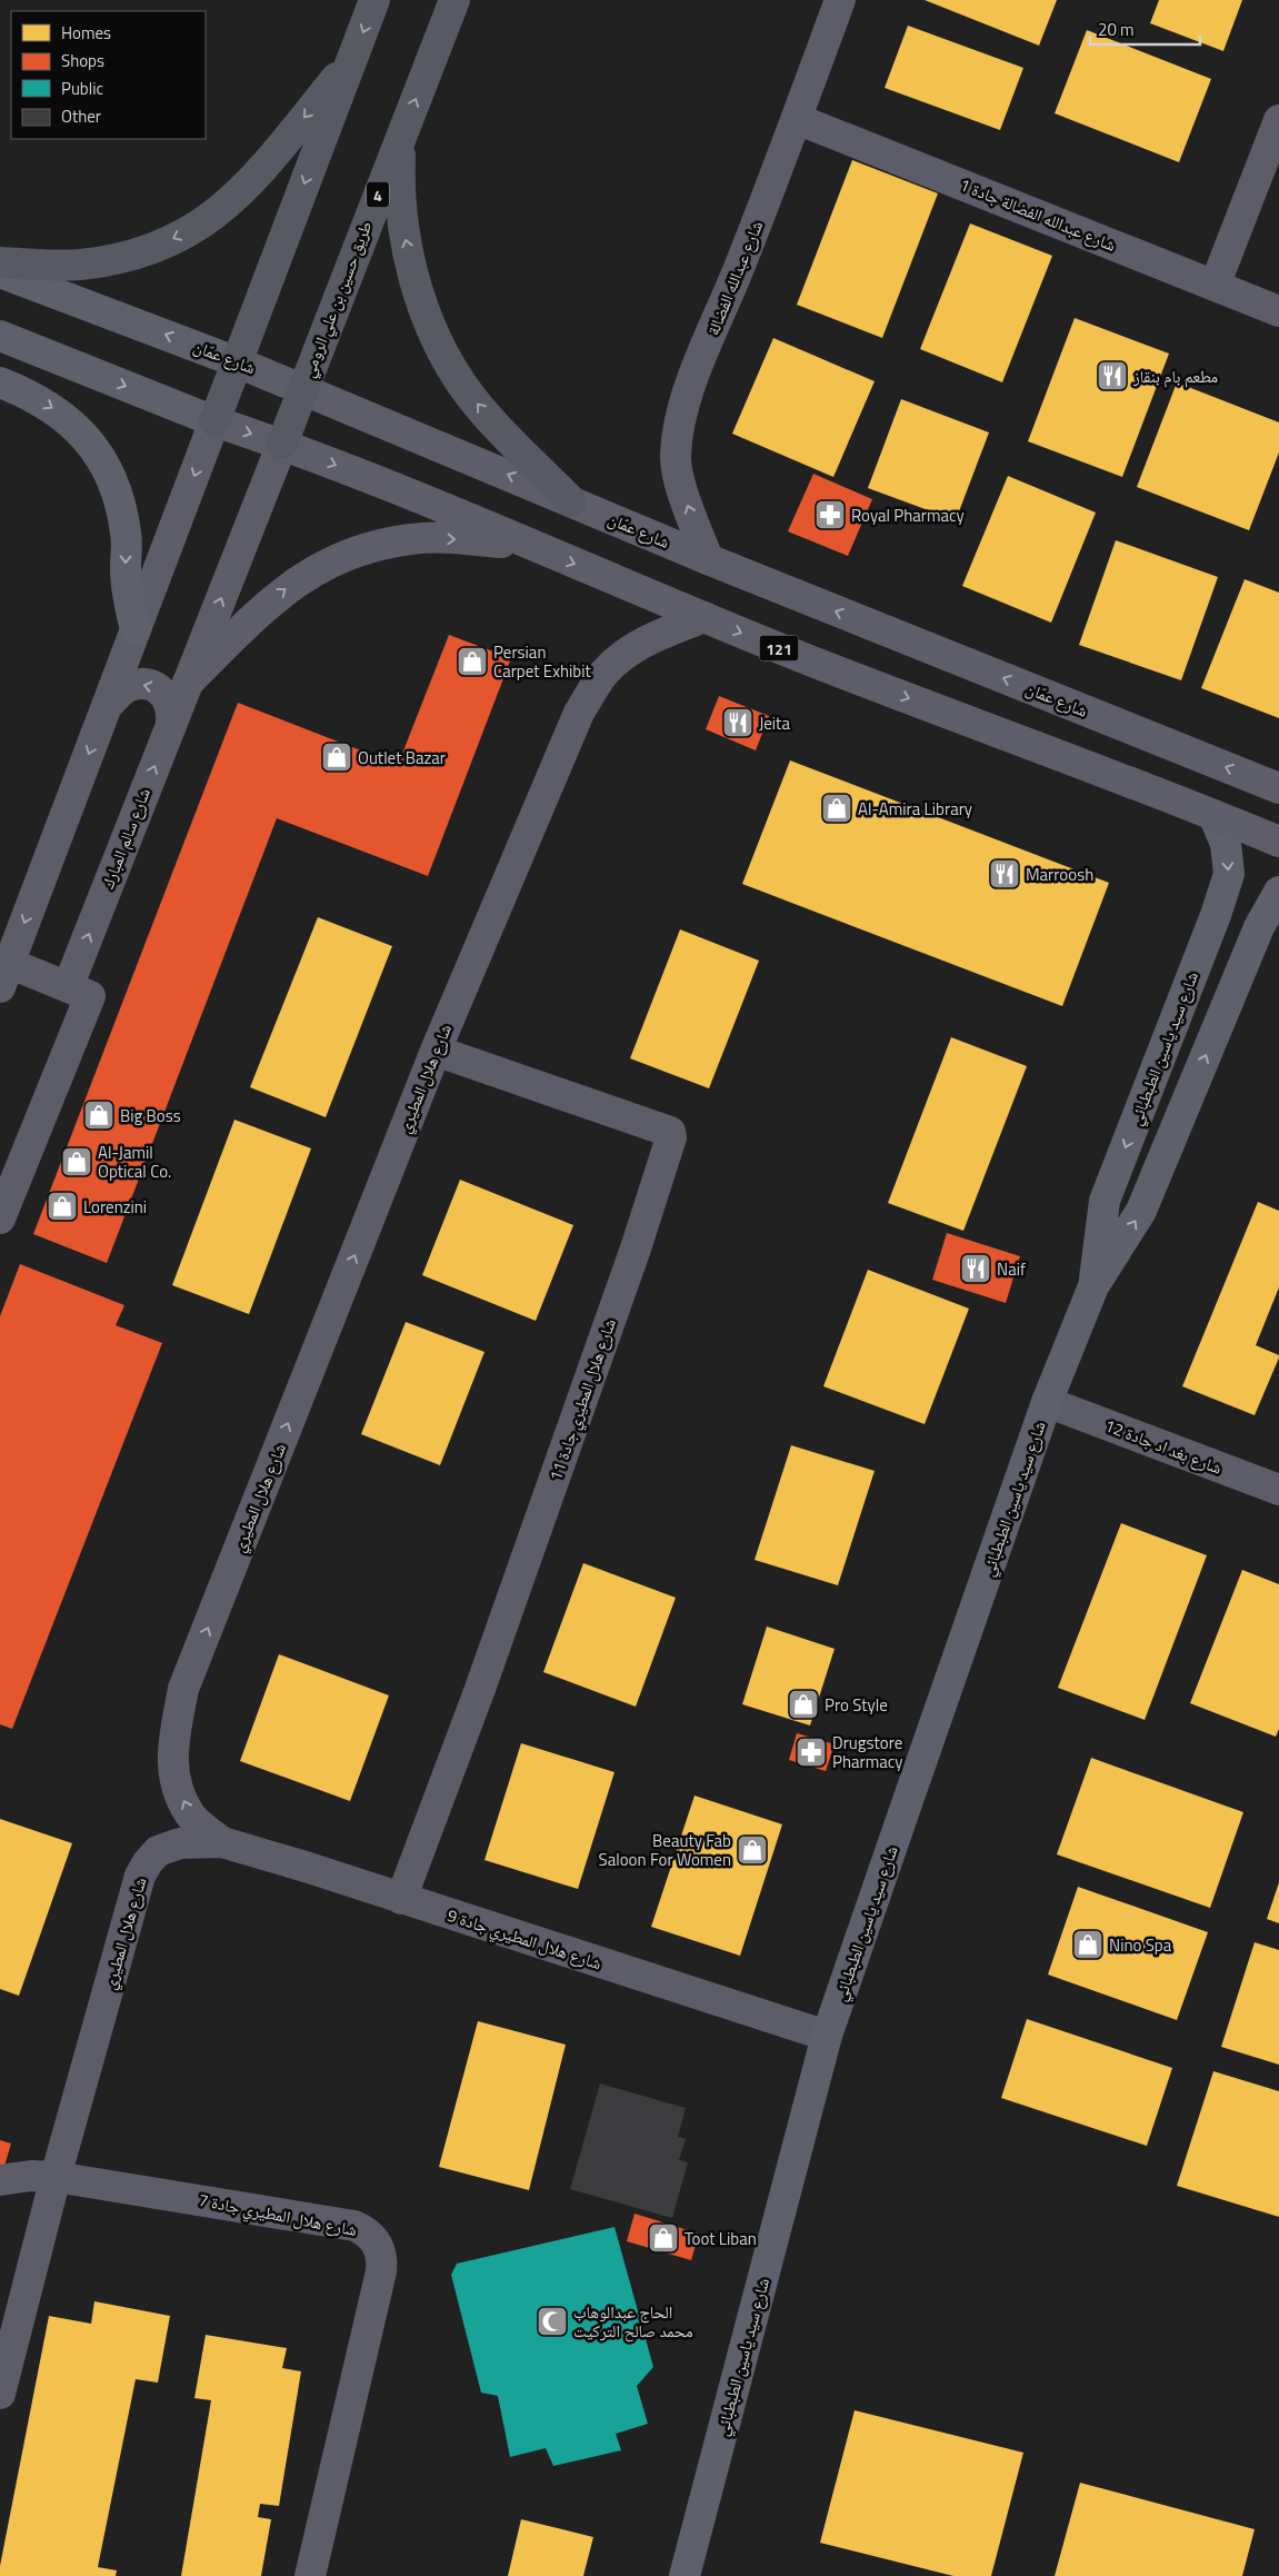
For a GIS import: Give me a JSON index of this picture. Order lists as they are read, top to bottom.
{
  "streets": {
    "highway": ["4", "طريق حسين بن علي الرومي"],
    "main road": ["شارع عمّان", "121"],
    "street": [
      "شارع عبدالله الفضالة جادة 1",
      "شارع عبدالله الفضالة",
      "شارع سالم المبارك",
      "شارع سيد ياسين الطبطبائي",
      "شارع هلال المطيري",
      "شارع هلال المطيري جادة 11",
      "شارع بغد اد جادة 12",
      "شارع هلال المطيري جادة 9",
      "شارع هلال المطيري جادة 7"
    ]
  },
  "crossings": [
    ["شارع عبدالله الفضالة جادة 1", "شارع عبدالله الفضالة"],
    ["شارع عبدالله الفضالة", "شارع عمّان"],
    ["طريق حسين بن علي الرومي", "شارع عمّان"],
    ["طريق حسين بن علي الرومي", "121"],
    ["طريق حسين بن علي الرومي", "شارع سالم المبارك"],
    ["121", "شارع سالم المبارك"],
    ["121", "شارع سيد ياسين الطبطبائي"],
    ["121", "شارع هلال المطيري"],
    ["شارع سيد ياسين الطبطبائي", "شارع بغد اد جادة 12"],
    ["شارع سيد ياسين الطبطبائي", "شارع هلال المطيري جادة 9"],
    ["شارع هلال المطيري", "شارع هلال المطيري جادة 11"],
    ["شارع هلال المطيري", "شارع هلال المطيري جادة 9"],
    ["شارع هلال المطيري", "شارع هلال المطيري جادة 7"],
    ["شارع هلال المطيري جادة 11", "شارع هلال المطيري جادة 9"]
  ],
  "one_way": ["شارع عبدالله الفضالة", "شارع عمّان", "شارع هلال المطيري"],
  "places": {
    "restaurant": [
      "مطعم بام بنقاز",
      "Jeita",
      "Marroosh",
      "Naif"
    ],
    "pharmacy": ["Royal Pharmacy", "Drugstore Pharmacy"],
    "shop": [
      "Persian Carpet Exhibit",
      "Outlet Bazar",
      "Al-Amira Library",
      "Big Boss",
      "Al-Jamil Optical Co.",
      "Lorenzini",
      "Pro Style",
      "Beauty Fab Saloon For Women",
      "Nino Spa",
      "Toot Liban"
    ],
    "mosque": ["الحاج عبدالوهاب محمد صالح التركيت"]
  },
  "legend": [
    "Homes",
    "Shops",
    "Public",
    "Other"
  ],
  "scale_bar": "20 m"
}
